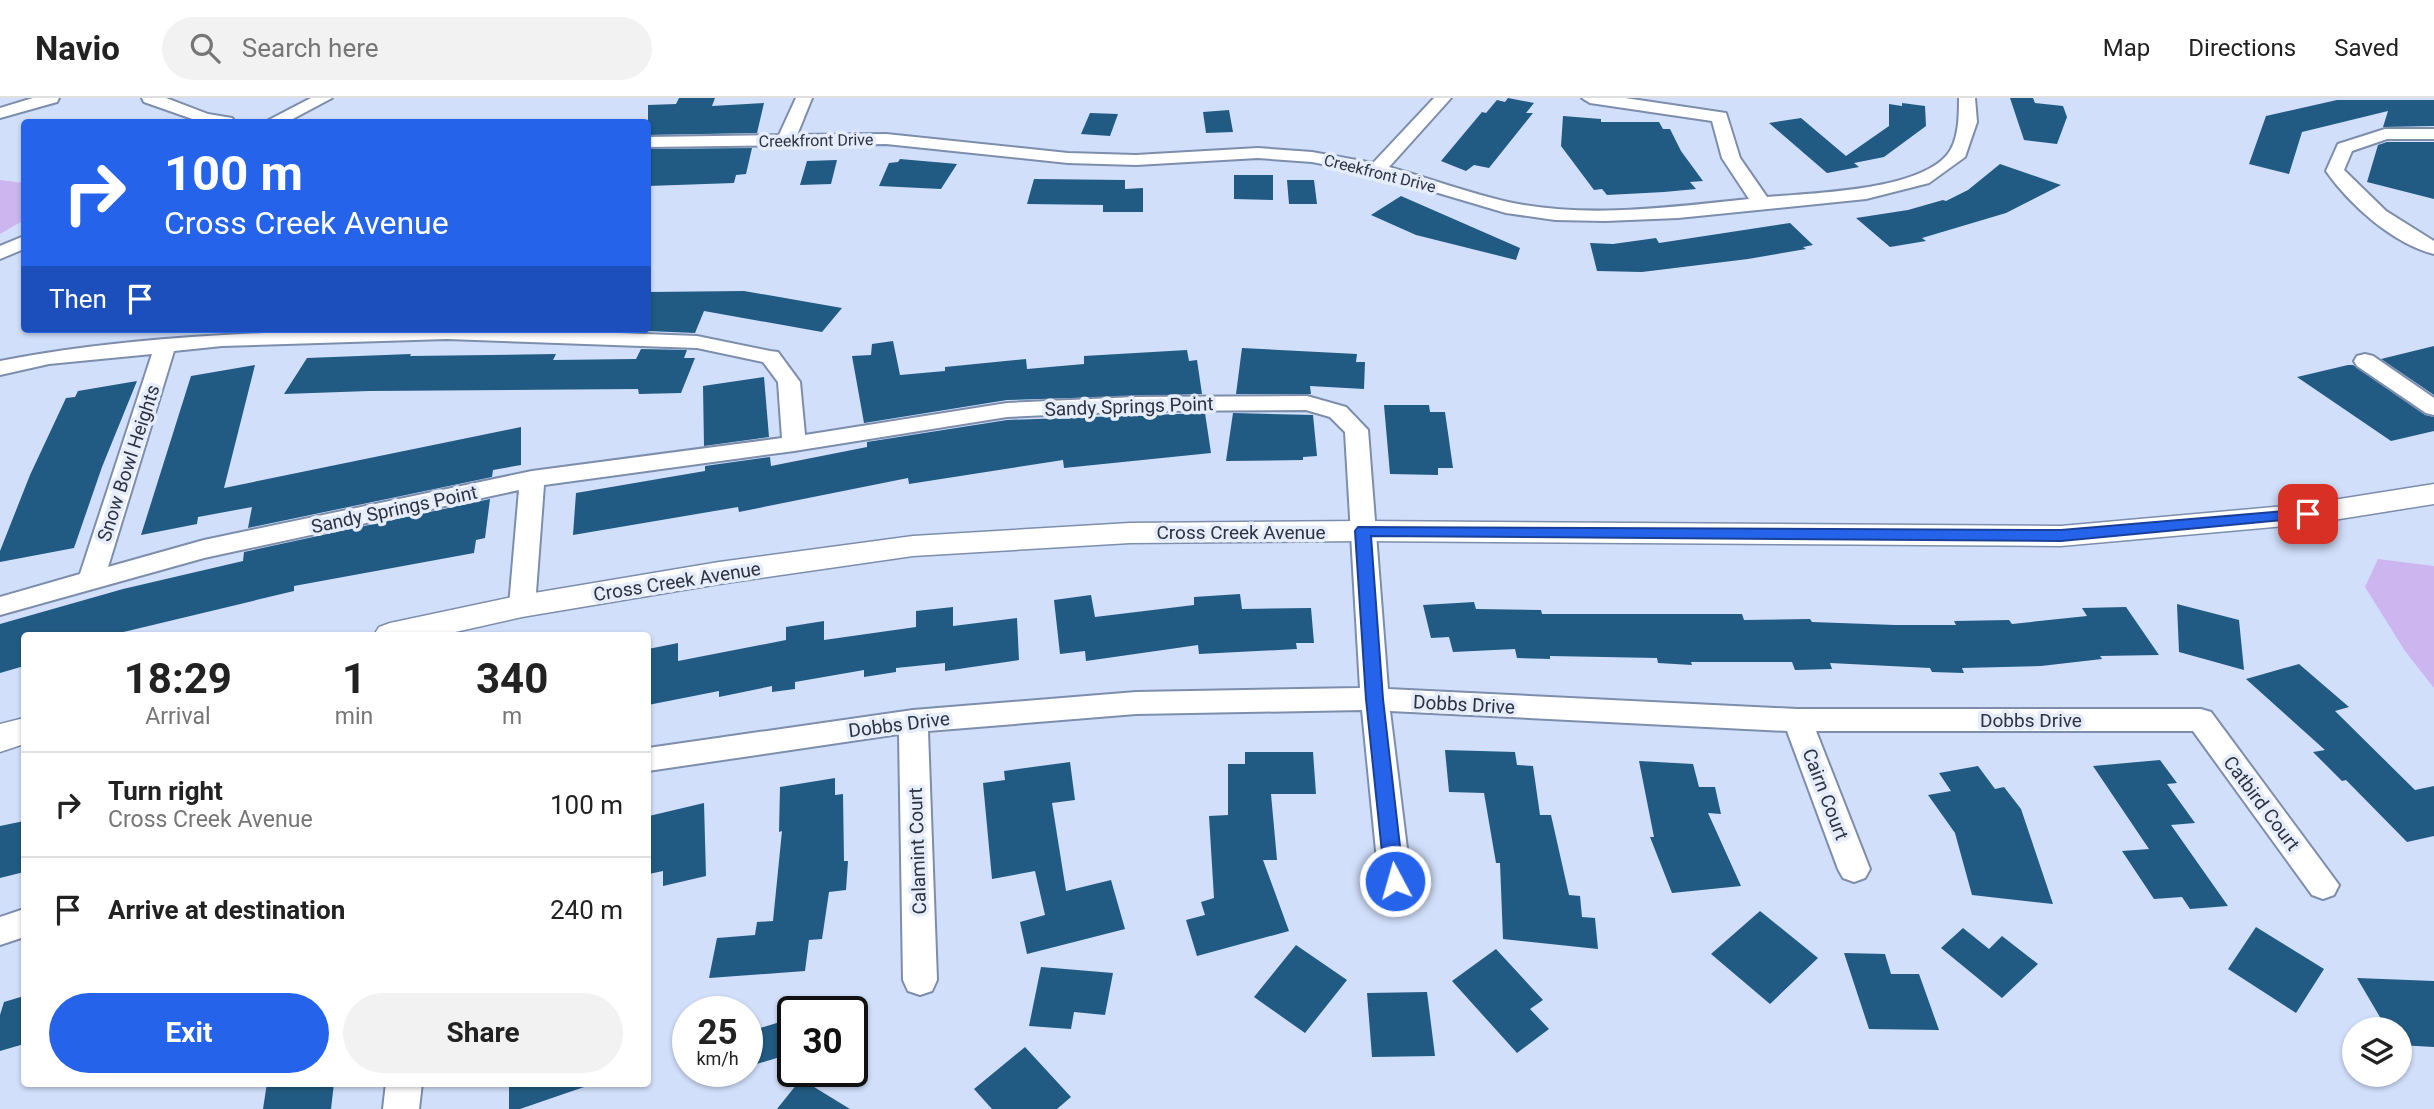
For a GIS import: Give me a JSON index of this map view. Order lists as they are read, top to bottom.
{
  "streets": {
    "street": [
      "Creekfront Drive",
      "Sandy Springs Point",
      "Snow Bowl Heights",
      "Cross Creek Avenue",
      "Dobbs Drive",
      "Cairn Court",
      "Catbird Court",
      "Calamint Court"
    ]
  },
  "crossings": [
    ["Sandy Springs Point", "Snow Bowl Heights"],
    ["Sandy Springs Point", "Cross Creek Avenue"],
    ["Sandy Springs Point", "Dobbs Drive"],
    ["Dobbs Drive", "Cairn Court"],
    ["Dobbs Drive", "Catbird Court"],
    ["Dobbs Drive", "Calamint Court"]
  ],
  "page": {
    "header": "Navio",
    "search": "Search here",
    "nav": ["Map", "Directions", "Saved"],
    "turn": ["100 m", "Cross Creek Avenue"],
    "then": "Then",
    "eta": [
      "18:29",
      "Arrival",
      "1",
      "min",
      "340",
      "m"
    ],
    "list": [
      {
        "name": "Turn right",
        "note": "Cross Creek Avenue",
        "value": "100 m"
      },
      {
        "name": "Arrive at destination",
        "value": "240 m"
      }
    ],
    "buttons": ["Exit", "Share"],
    "speed": "25 km/h",
    "limit": "30"
  }
}
